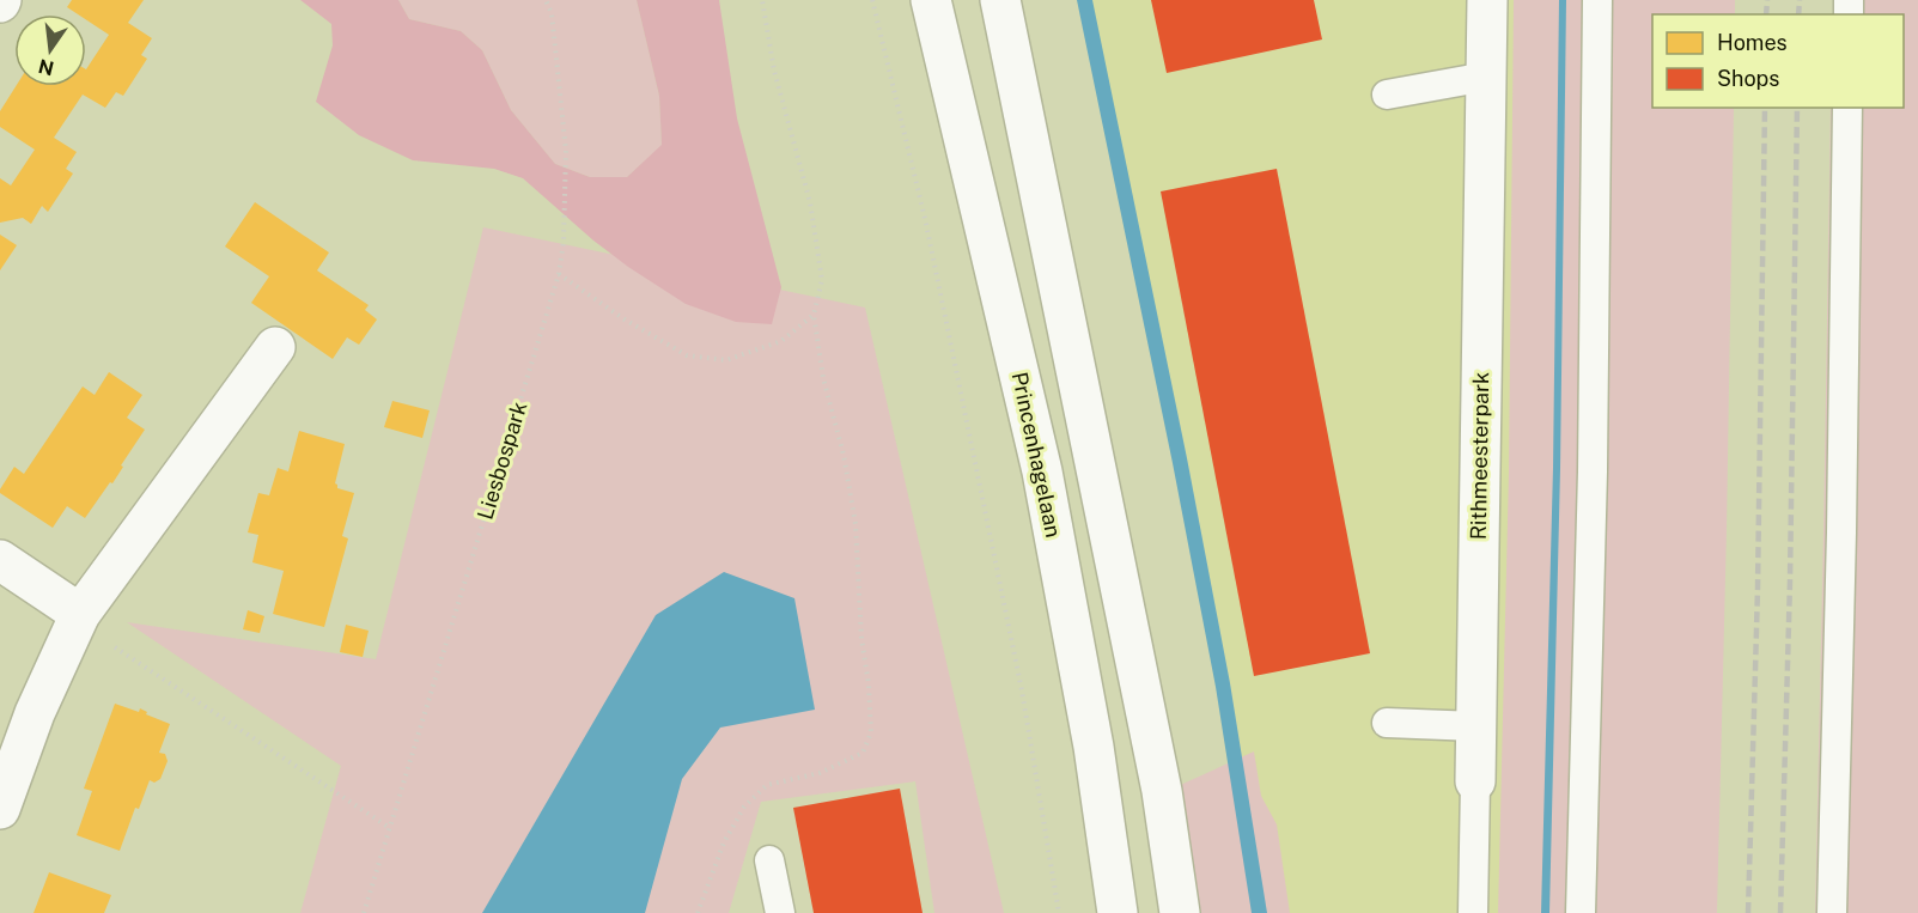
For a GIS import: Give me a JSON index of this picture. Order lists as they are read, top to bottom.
{
  "streets": {
    "main road": ["Princenhagelaan", "Rithmeesterpark"],
    "path": ["Liesbospark"]
  },
  "legend": ["Homes", "Shops"],
  "north": "bottom"
}
